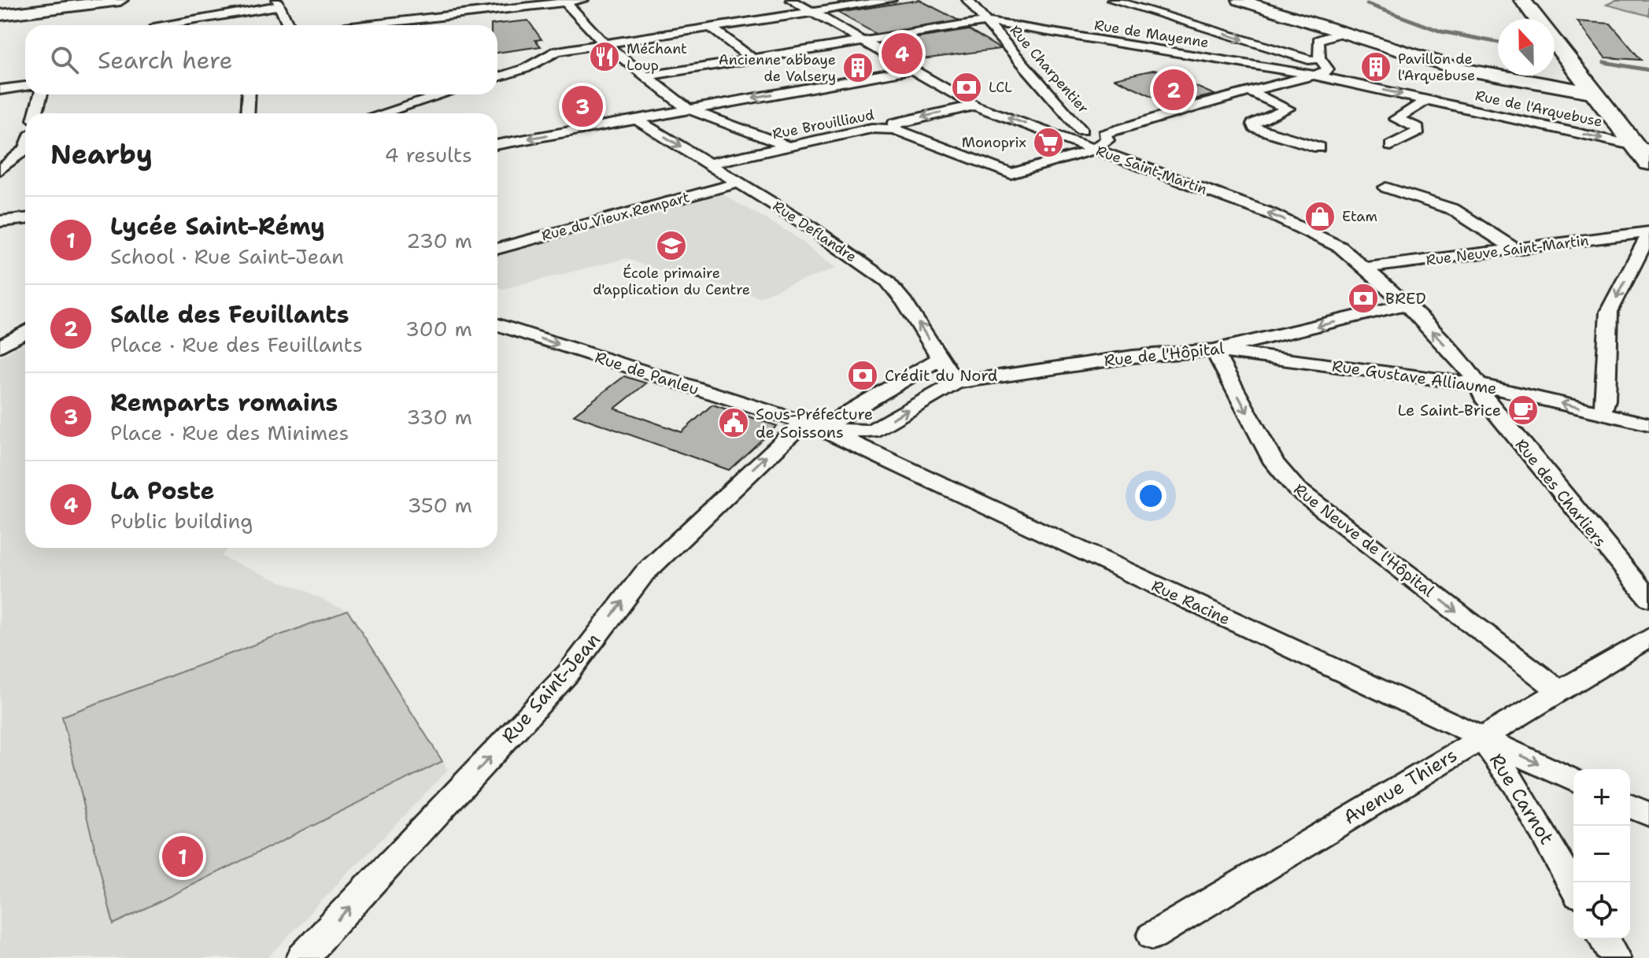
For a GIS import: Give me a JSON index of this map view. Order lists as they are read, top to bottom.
{
  "streets": {
    "street": [
      "Rue de Mayenne",
      "Rue Charpentier",
      "Rue de l'Arquebuse",
      "Rue Brouilliaud",
      "Rue Saint-Martin",
      "Rue du Vieux Rempart",
      "Rue Deflandre",
      "Rue Neuve Saint-Martin",
      "Rue de l'Hôpital",
      "Rue de Panleu",
      "Rue Gustave Alliaume",
      "Rue des Charliers",
      "Rue Neuve de l'Hôpital",
      "Rue Racine",
      "Rue Saint-Jean",
      "Avenue Thiers",
      "Rue Carnot"
    ]
  },
  "crossings": [
    ["Rue de Mayenne", "Rue Charpentier"],
    ["Rue de Mayenne", "Rue de l'Arquebuse"],
    ["Rue de Mayenne", "Rue Saint-Martin"],
    ["Rue Brouilliaud", "Rue Saint-Martin"],
    ["Rue Brouilliaud", "Rue Deflandre"],
    ["Rue Saint-Martin", "Rue Neuve Saint-Martin"],
    ["Rue Saint-Martin", "Rue de l'Hôpital"],
    ["Rue Saint-Martin", "Rue Gustave Alliaume"],
    ["Rue Saint-Martin", "Rue des Charliers"],
    ["Rue du Vieux Rempart", "Rue Deflandre"],
    ["Rue Deflandre", "Rue de l'Hôpital"],
    ["Rue Deflandre", "Rue Saint-Jean"],
    ["Rue de l'Hôpital", "Rue Gustave Alliaume"],
    ["Rue de l'Hôpital", "Rue Neuve de l'Hôpital"],
    ["Rue de Panleu", "Rue Racine"],
    ["Rue de Panleu", "Rue Saint-Jean"],
    ["Rue Gustave Alliaume", "Rue des Charliers"],
    ["Rue Gustave Alliaume", "Rue Neuve de l'Hôpital"],
    ["Rue Neuve de l'Hôpital", "Avenue Thiers"],
    ["Rue Racine", "Rue Saint-Jean"],
    ["Rue Racine", "Avenue Thiers"],
    ["Rue Racine", "Rue Carnot"],
    ["Avenue Thiers", "Rue Carnot"]
  ],
  "one_way": [
    "Rue de l'Hôpital",
    "Rue de Panleu",
    "Rue Neuve de l'Hôpital",
    "Rue Saint-Jean"
  ],
  "places": {
    "restaurant": ["Méchant Loup"],
    "building": ["Pavillon de l'Arquebuse", "Ancienne abbaye de Valsery"],
    "bank": ["LCL", "BRED", "Crédit du Nord"],
    "supermarket": ["Monoprix"],
    "shop": ["Etam"],
    "school or university": ["École primaire d'application du Centre"],
    "cafe": ["Le Saint-Brice"],
    "public building": ["Sous-Préfecture de Soissons"]
  },
  "north": "top",
  "page": {
    "search": "Search here",
    "pins": [
      "4",
      "2",
      "3",
      "1"
    ],
    "heading": ["Nearby", "4 results"],
    "list": [
      {
        "mark": "1",
        "name": "Lycée Saint-Rémy",
        "note": "School · Rue Saint-Jean",
        "value": "230 m"
      },
      {
        "mark": "2",
        "name": "Salle des Feuillants",
        "note": "Place · Rue des Feuillants",
        "value": "300 m"
      },
      {
        "mark": "3",
        "name": "Remparts romains",
        "note": "Place · Rue des Minimes",
        "value": "330 m"
      },
      {
        "mark": "4",
        "name": "La Poste",
        "note": "Public building",
        "value": "350 m"
      }
    ],
    "map_buttons": ["+", "−"]
  }
}
